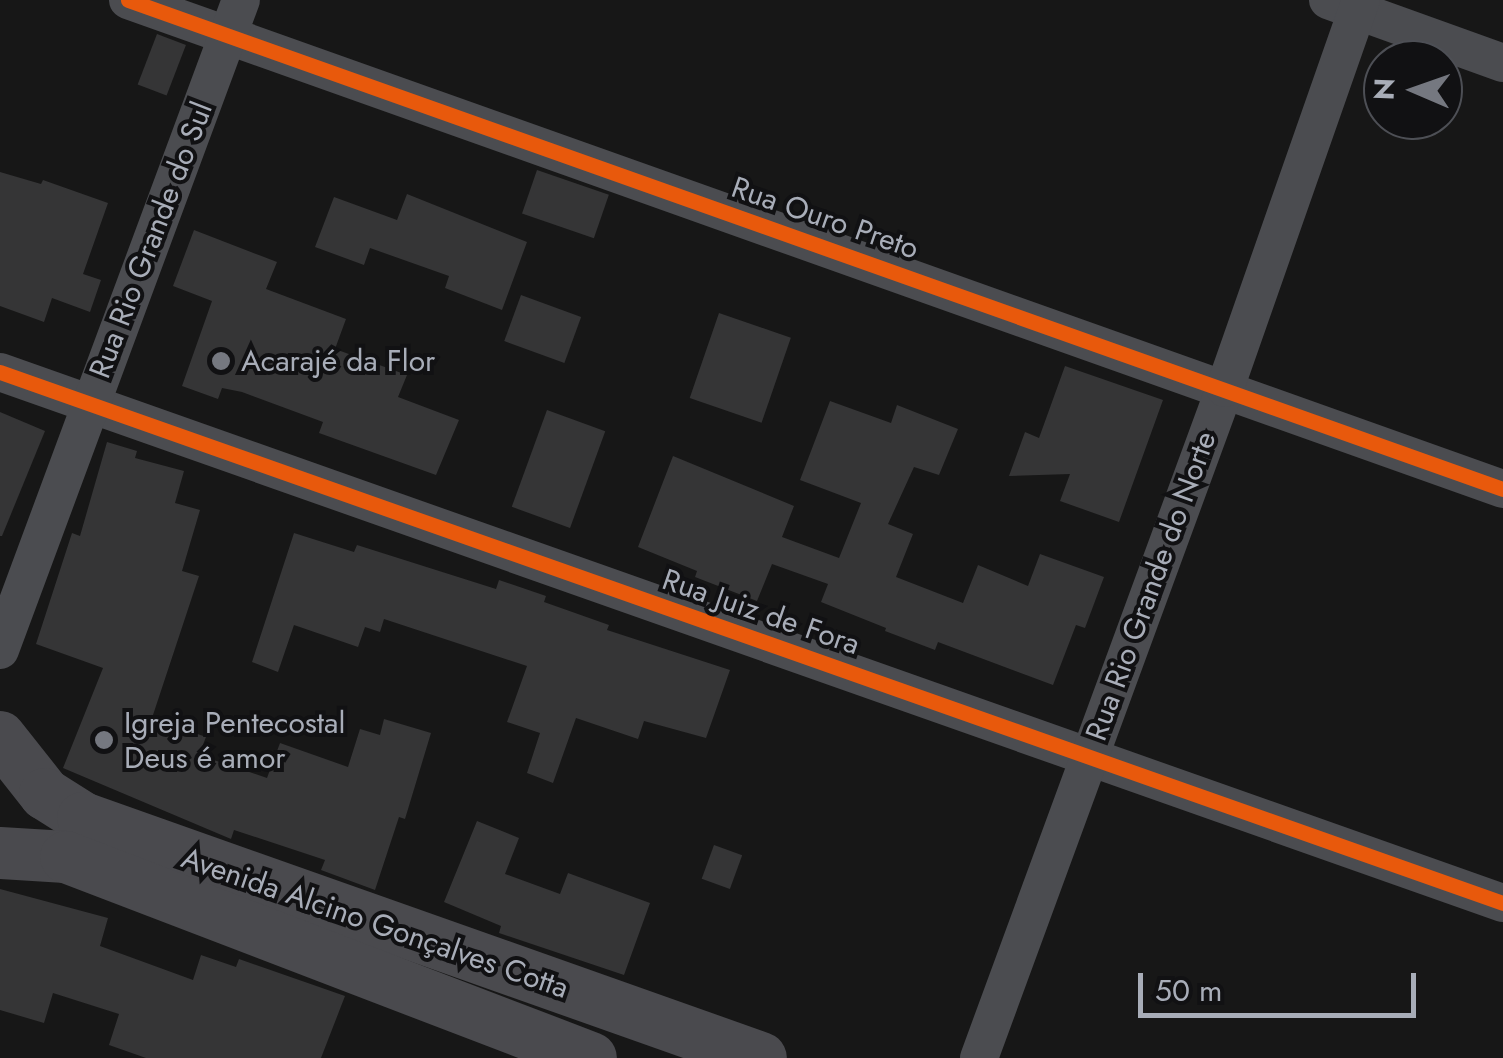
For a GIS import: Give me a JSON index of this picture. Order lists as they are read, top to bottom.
{
  "streets": {
    "main road": ["Avenida Alcino Gonçalves Cotta"],
    "street": [
      "Rua Ouro Preto",
      "Rua Rio Grande do Sul",
      "Rua Rio Grande do Norte",
      "Rua Juiz de Fora"
    ]
  },
  "crossings": [
    ["Rua Ouro Preto", "Rua Rio Grande do Sul"],
    ["Rua Ouro Preto", "Rua Rio Grande do Norte"],
    ["Rua Rio Grande do Sul", "Rua Juiz de Fora"],
    ["Rua Rio Grande do Norte", "Rua Juiz de Fora"]
  ],
  "places": ["Acarajé da Flor", "Igreja Pentecostal Deus é amor"],
  "scale_bar": "50 m",
  "north": "left"
}
